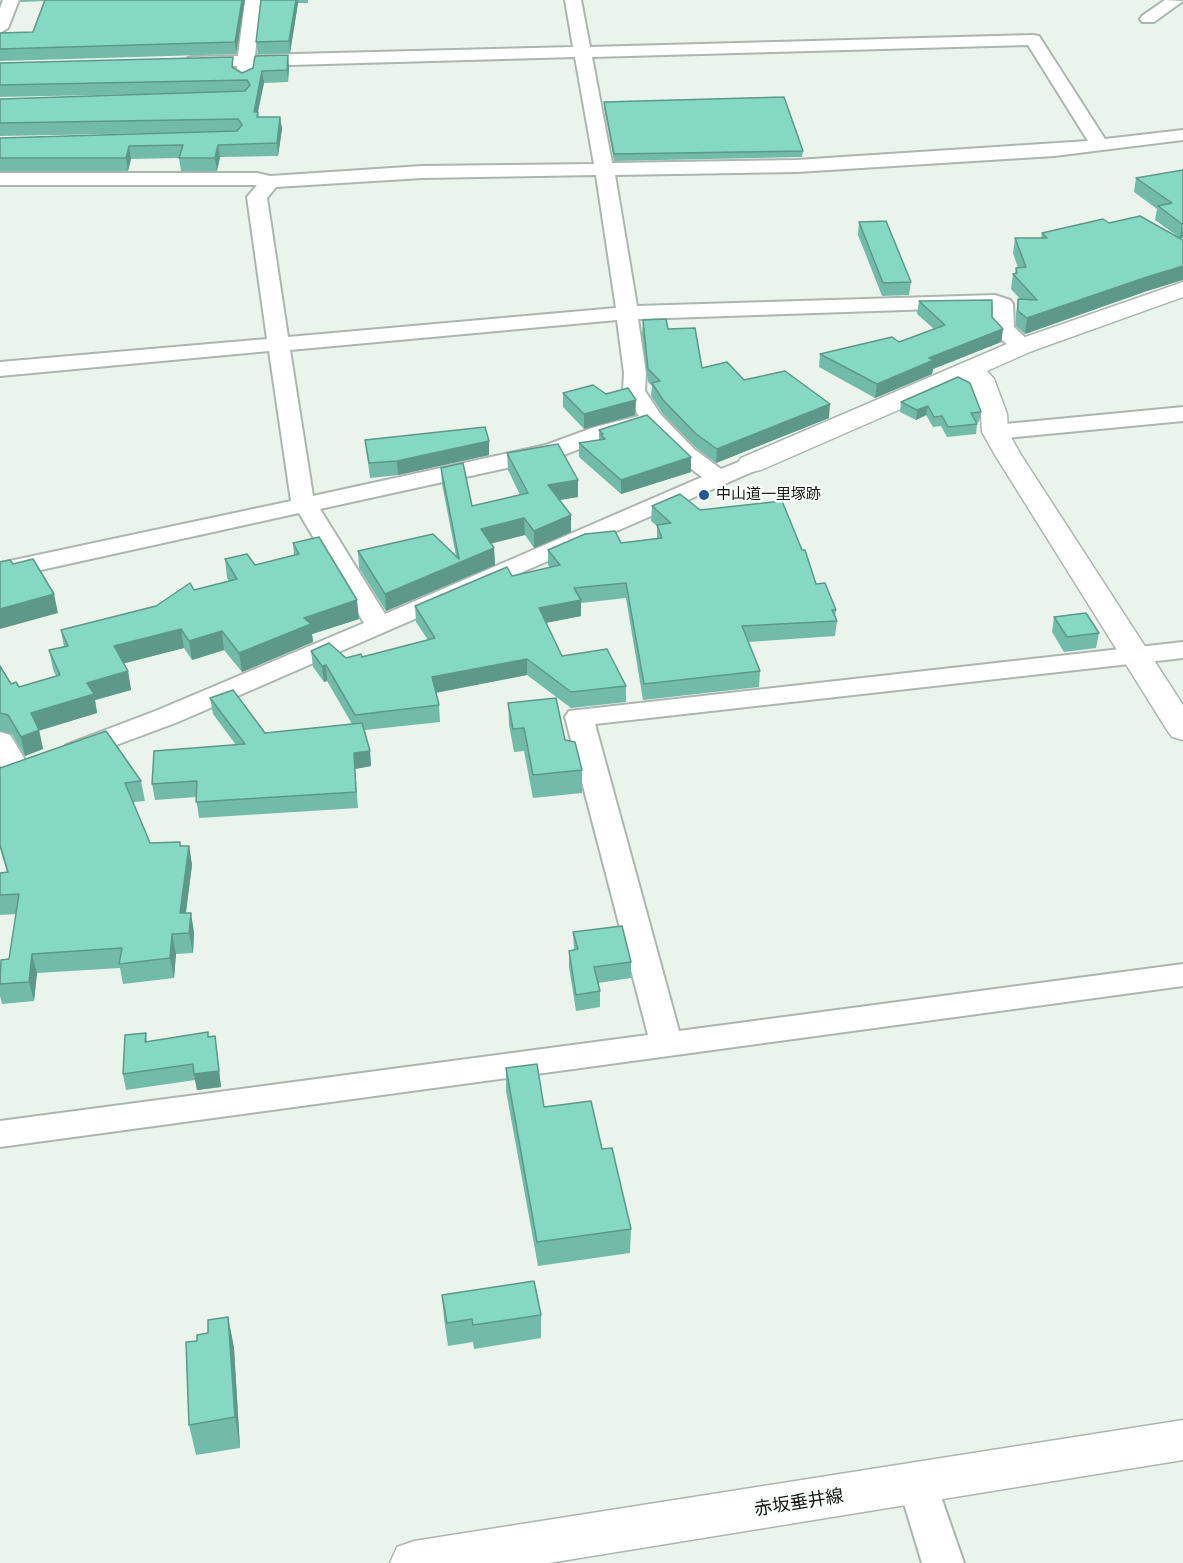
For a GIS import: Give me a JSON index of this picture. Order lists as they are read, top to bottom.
{
  "streets": {
    "street": ["赤坂垂井線"]
  },
  "places": ["中山道一里塚跡"]
}
